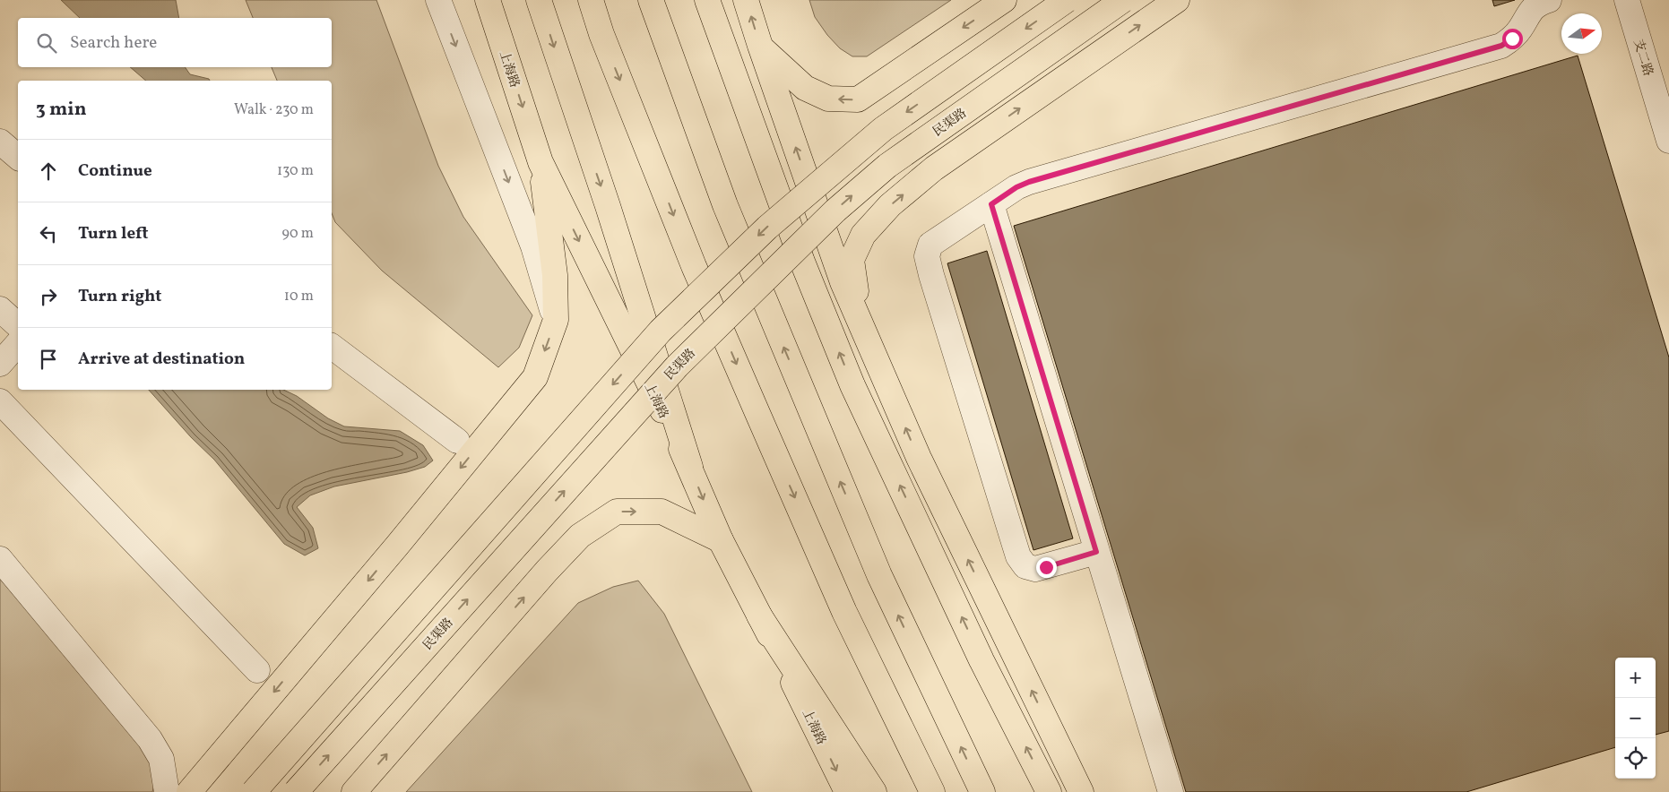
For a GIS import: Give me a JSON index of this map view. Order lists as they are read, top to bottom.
{
  "streets": {
    "main road": ["上海路", "民渠路"],
    "street": ["支二路"]
  },
  "north": "right",
  "page": {
    "search": "Search here",
    "heading": ["3 min", "Walk · 230 m"],
    "list": [
      ["Continue", "130 m"],
      ["Turn left", "90 m"],
      ["Turn right", "10 m"],
      "Arrive at destination"
    ],
    "map_buttons": ["+", "−"]
  }
}
